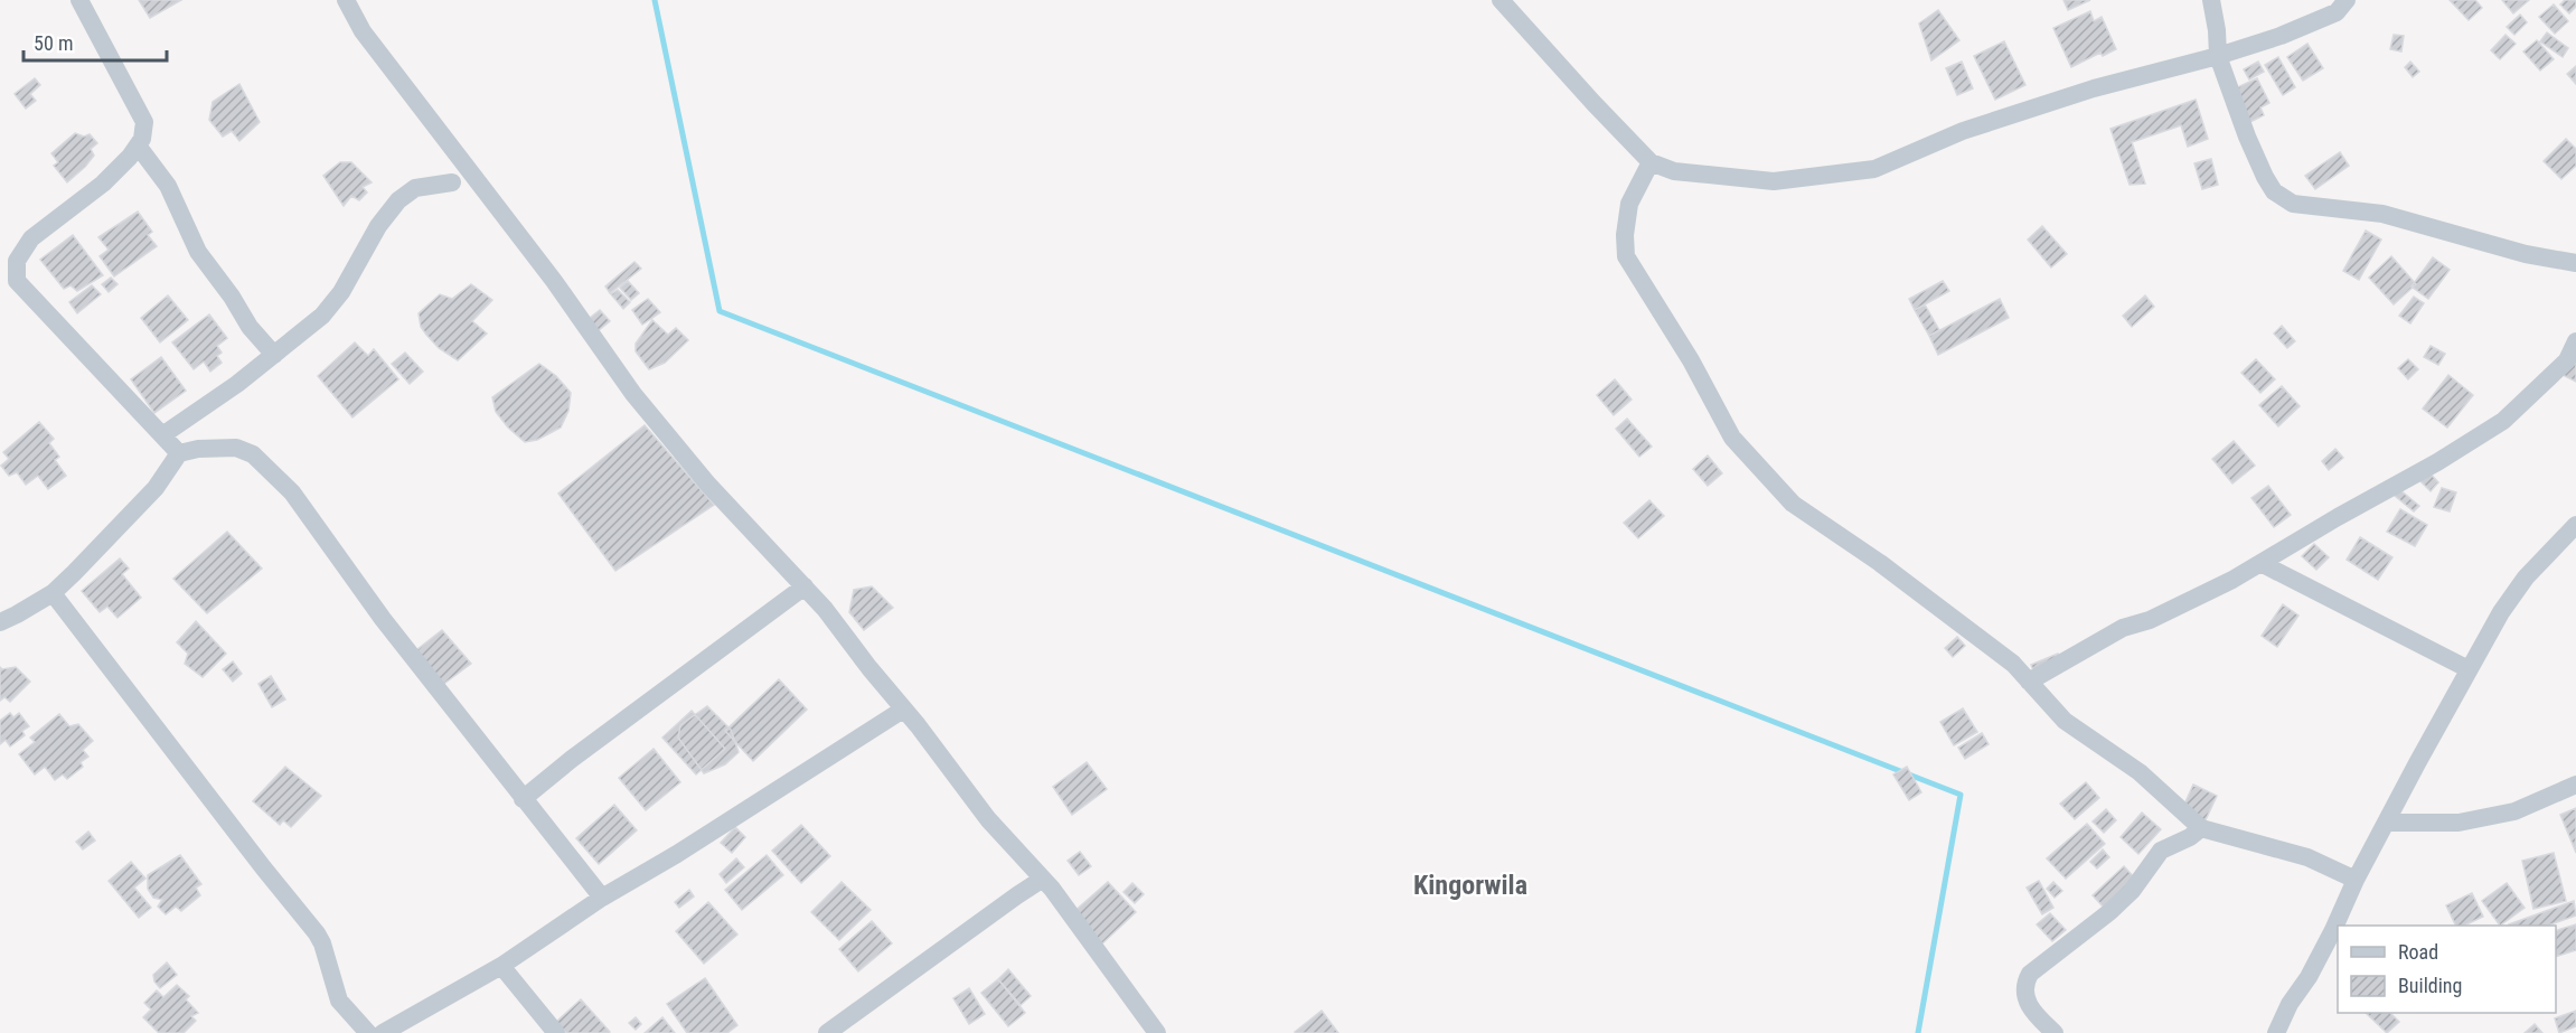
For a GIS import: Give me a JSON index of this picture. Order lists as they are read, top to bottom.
{
  "districts": ["Kingorwila"],
  "legend": ["Road", "Building"],
  "scale_bar": "50 m"
}
